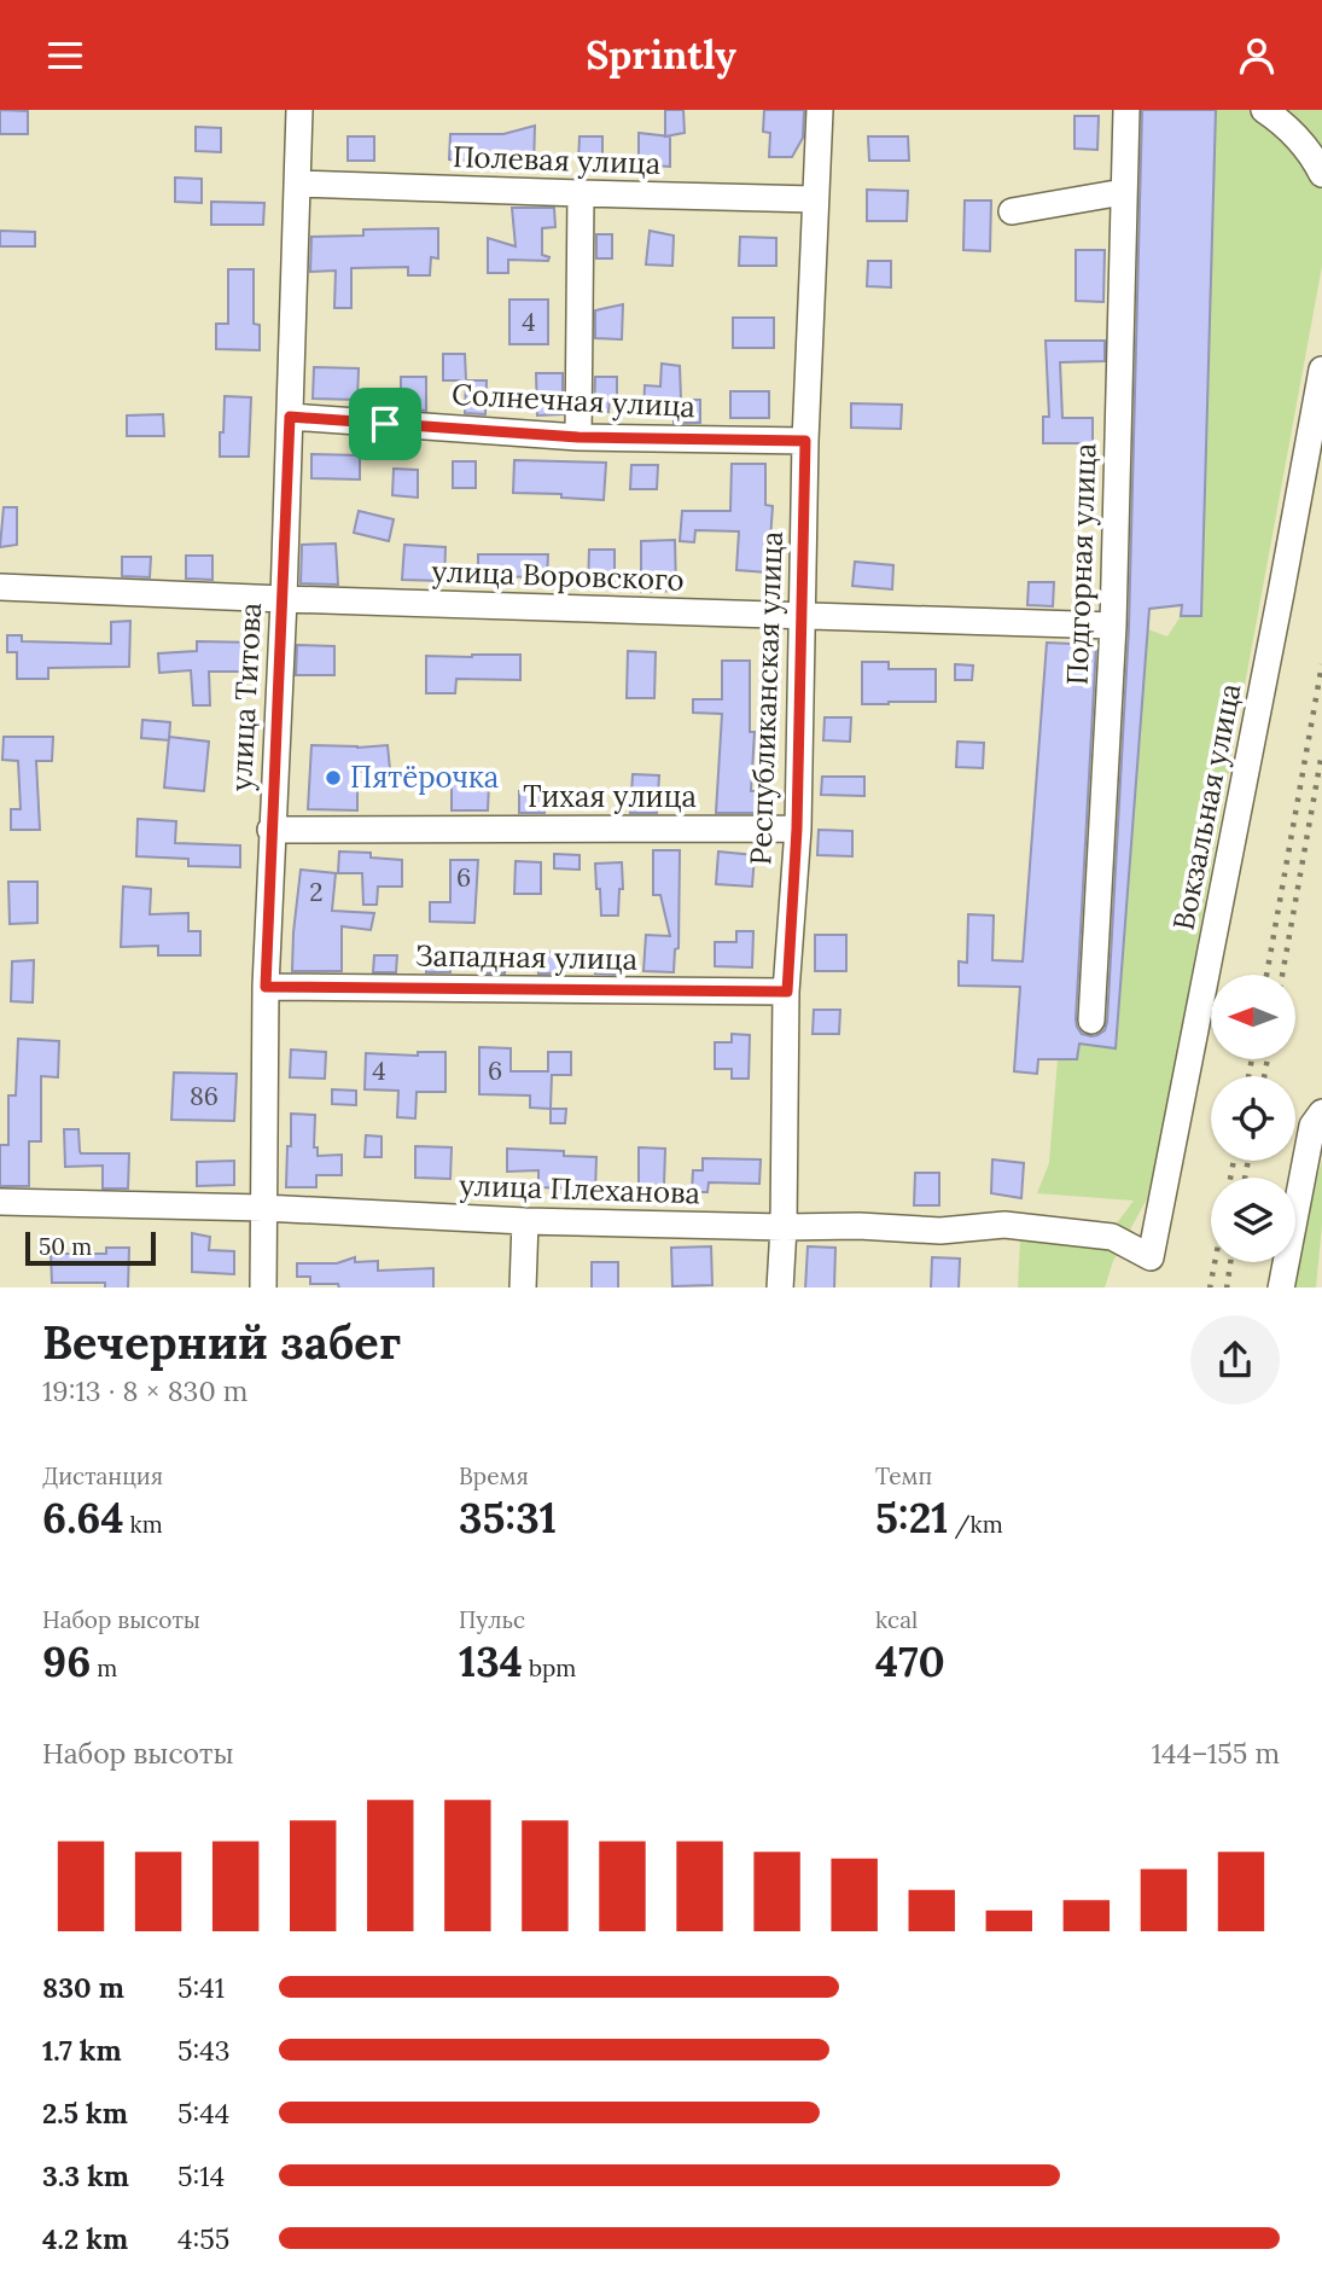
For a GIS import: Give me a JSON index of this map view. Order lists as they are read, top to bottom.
{
  "streets": {
    "street": [
      "Полевая улица",
      "Солнечная улица",
      "Подгорная улица",
      "улица Воровского",
      "улица Титова",
      "Республиканская улица",
      "Тихая улица",
      "Вокзальная улица",
      "Западная улица",
      "улица Плеханова"
    ]
  },
  "crossings": [
    ["Полевая улица", "улица Титова"],
    ["Полевая улица", "Республиканская улица"],
    ["Солнечная улица", "улица Титова"],
    ["Солнечная улица", "Республиканская улица"],
    ["Подгорная улица", "улица Воровского"],
    ["улица Воровского", "улица Титова"],
    ["улица Воровского", "Республиканская улица"],
    ["улица Титова", "Тихая улица"],
    ["улица Титова", "Западная улица"],
    ["улица Титова", "улица Плеханова"],
    ["Республиканская улица", "Тихая улица"],
    ["Республиканская улица", "Западная улица"],
    ["Республиканская улица", "улица Плеханова"],
    ["Вокзальная улица", "улица Плеханова"]
  ],
  "places": ["Пятёрочка"],
  "house_numbers": [
    "4",
    "6",
    "2",
    "4",
    "6",
    "86"
  ],
  "scale_bar": "50 m",
  "north": "left",
  "page": {
    "header": "Sprintly",
    "scale": "50 m",
    "heading": ["Вечерний забег", "19:13 · 8 × 830 m"],
    "stats": [
      ["Дистанция", "6.64 km"],
      ["Время", "35:31"],
      ["Темп", "5:21 /km"],
      ["Набор высоты", "96 m"],
      ["Пульс", "134 bpm"],
      ["kcal", "470"]
    ],
    "chart": ["Набор высоты", "144–155 m"],
    "list": [
      {
        "name": "830 m",
        "note": "5:41"
      },
      {
        "name": "1.7 km",
        "note": "5:43"
      },
      {
        "name": "2.5 km",
        "note": "5:44"
      },
      {
        "name": "3.3 km",
        "note": "5:14"
      },
      {
        "name": "4.2 km",
        "note": "4:55"
      }
    ]
  }
}
